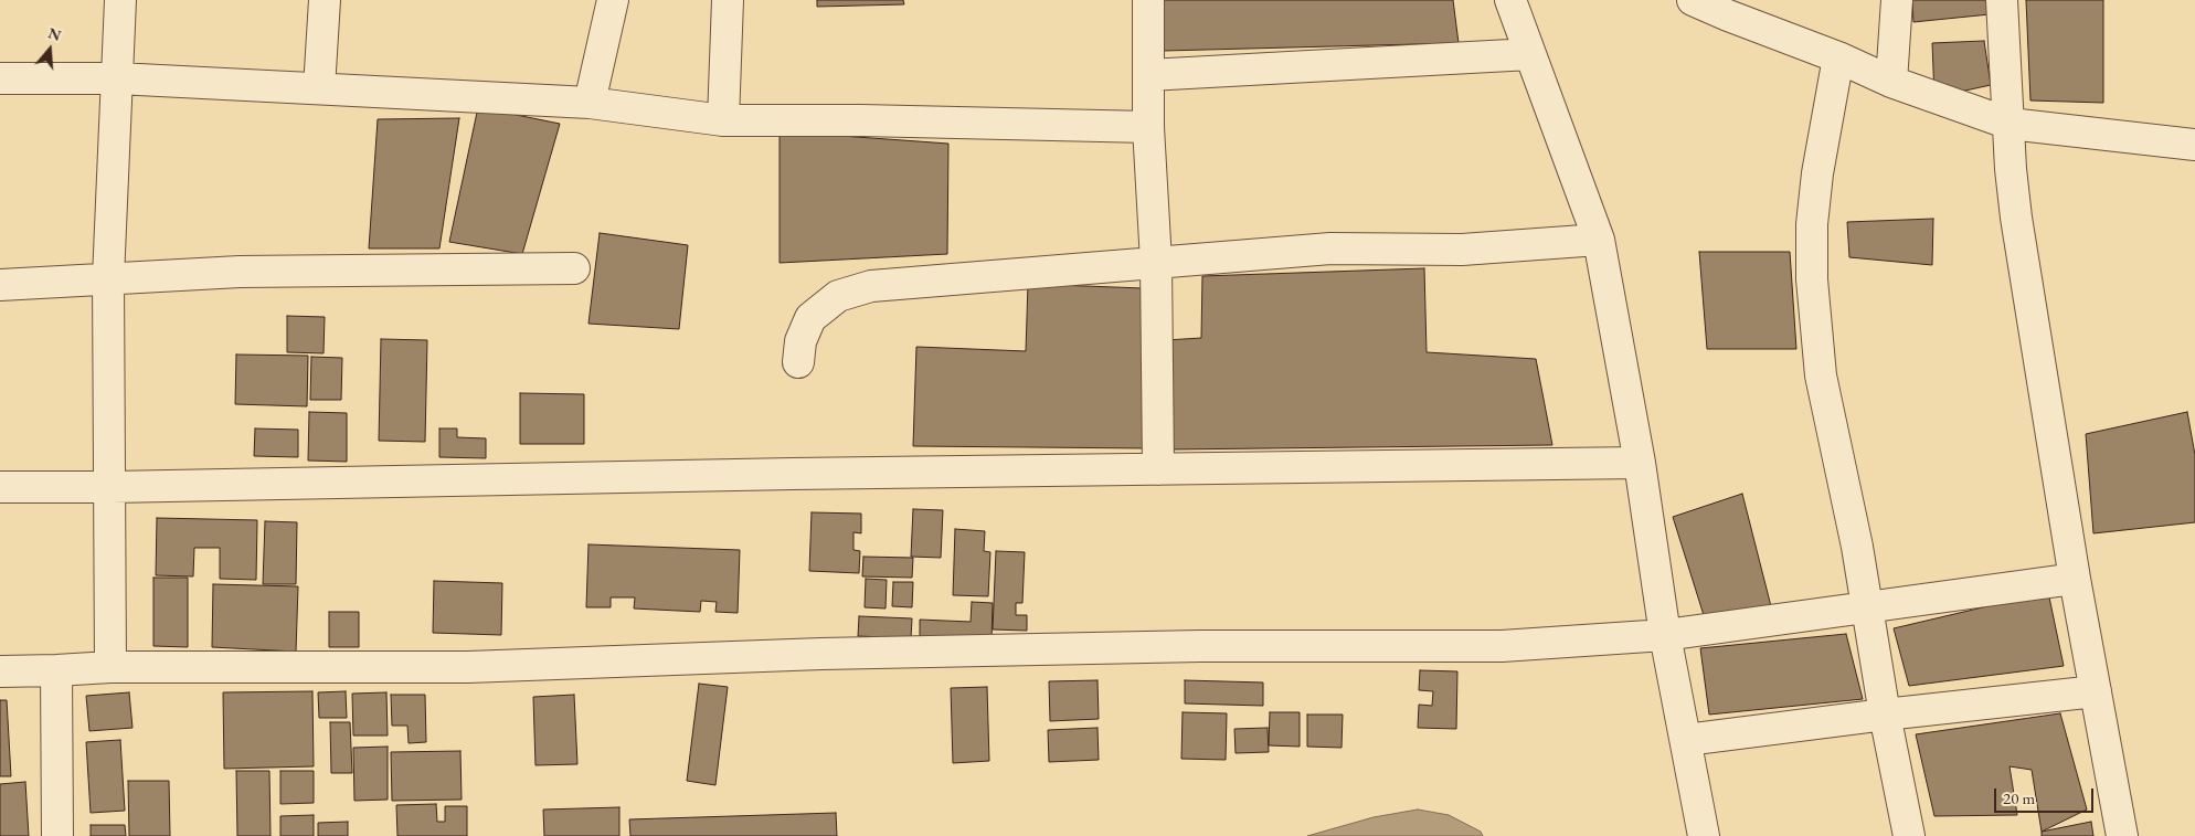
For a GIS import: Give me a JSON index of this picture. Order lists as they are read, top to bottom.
{
  "scale_bar": "20 m",
  "north": "top"
}
